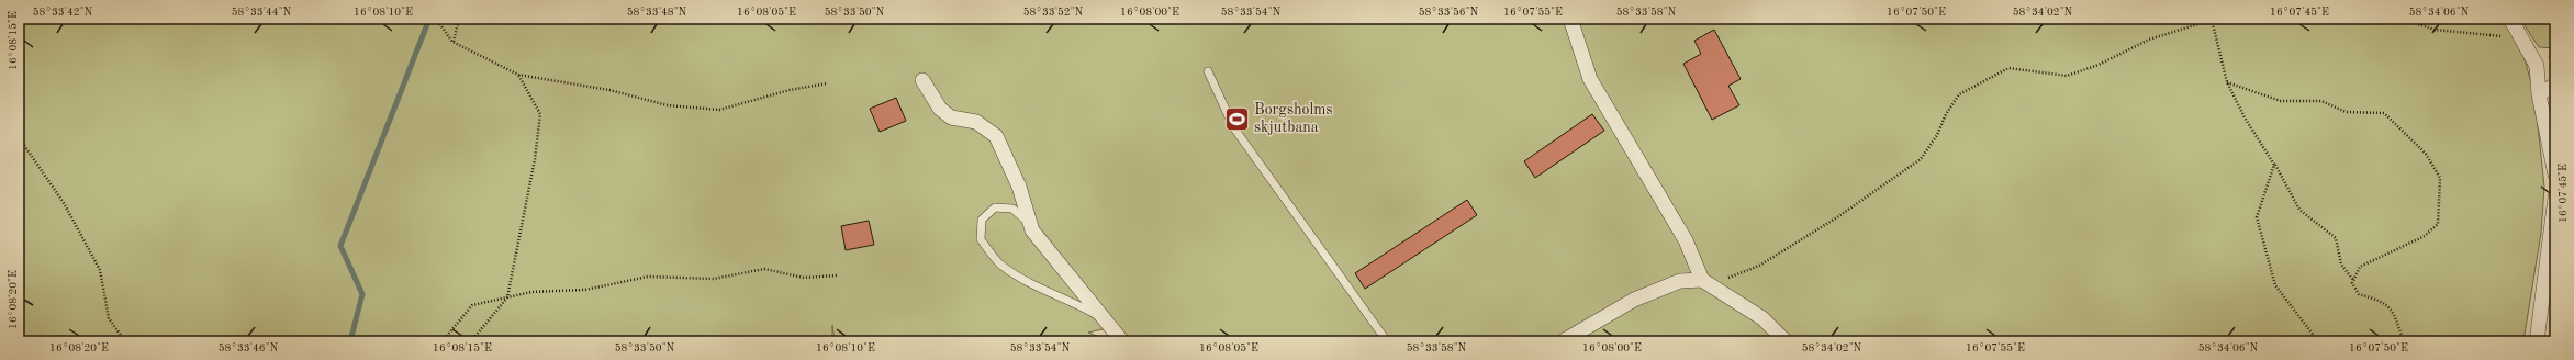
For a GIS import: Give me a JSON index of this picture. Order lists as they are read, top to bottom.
{
  "places": {
    "sports": ["Borgsholms skjutbana"]
  },
  "coordinates": [
    "58°33'42\"N",
    "58°33'44\"N",
    "16°08'10\"E",
    "58°33'48\"N",
    "16°08'05\"E",
    "58°33'50\"N",
    "58°33'52\"N",
    "16°08'00\"E",
    "58°33'54\"N",
    "58°33'56\"N",
    "16°07'55\"E",
    "58°33'58\"N",
    "16°07'50\"E",
    "58°34'02\"N",
    "16°07'45\"E",
    "58°34'06\"N",
    "16°08'15\"E",
    "16°08'20\"E",
    "58°33'46\"N"
  ]
}
